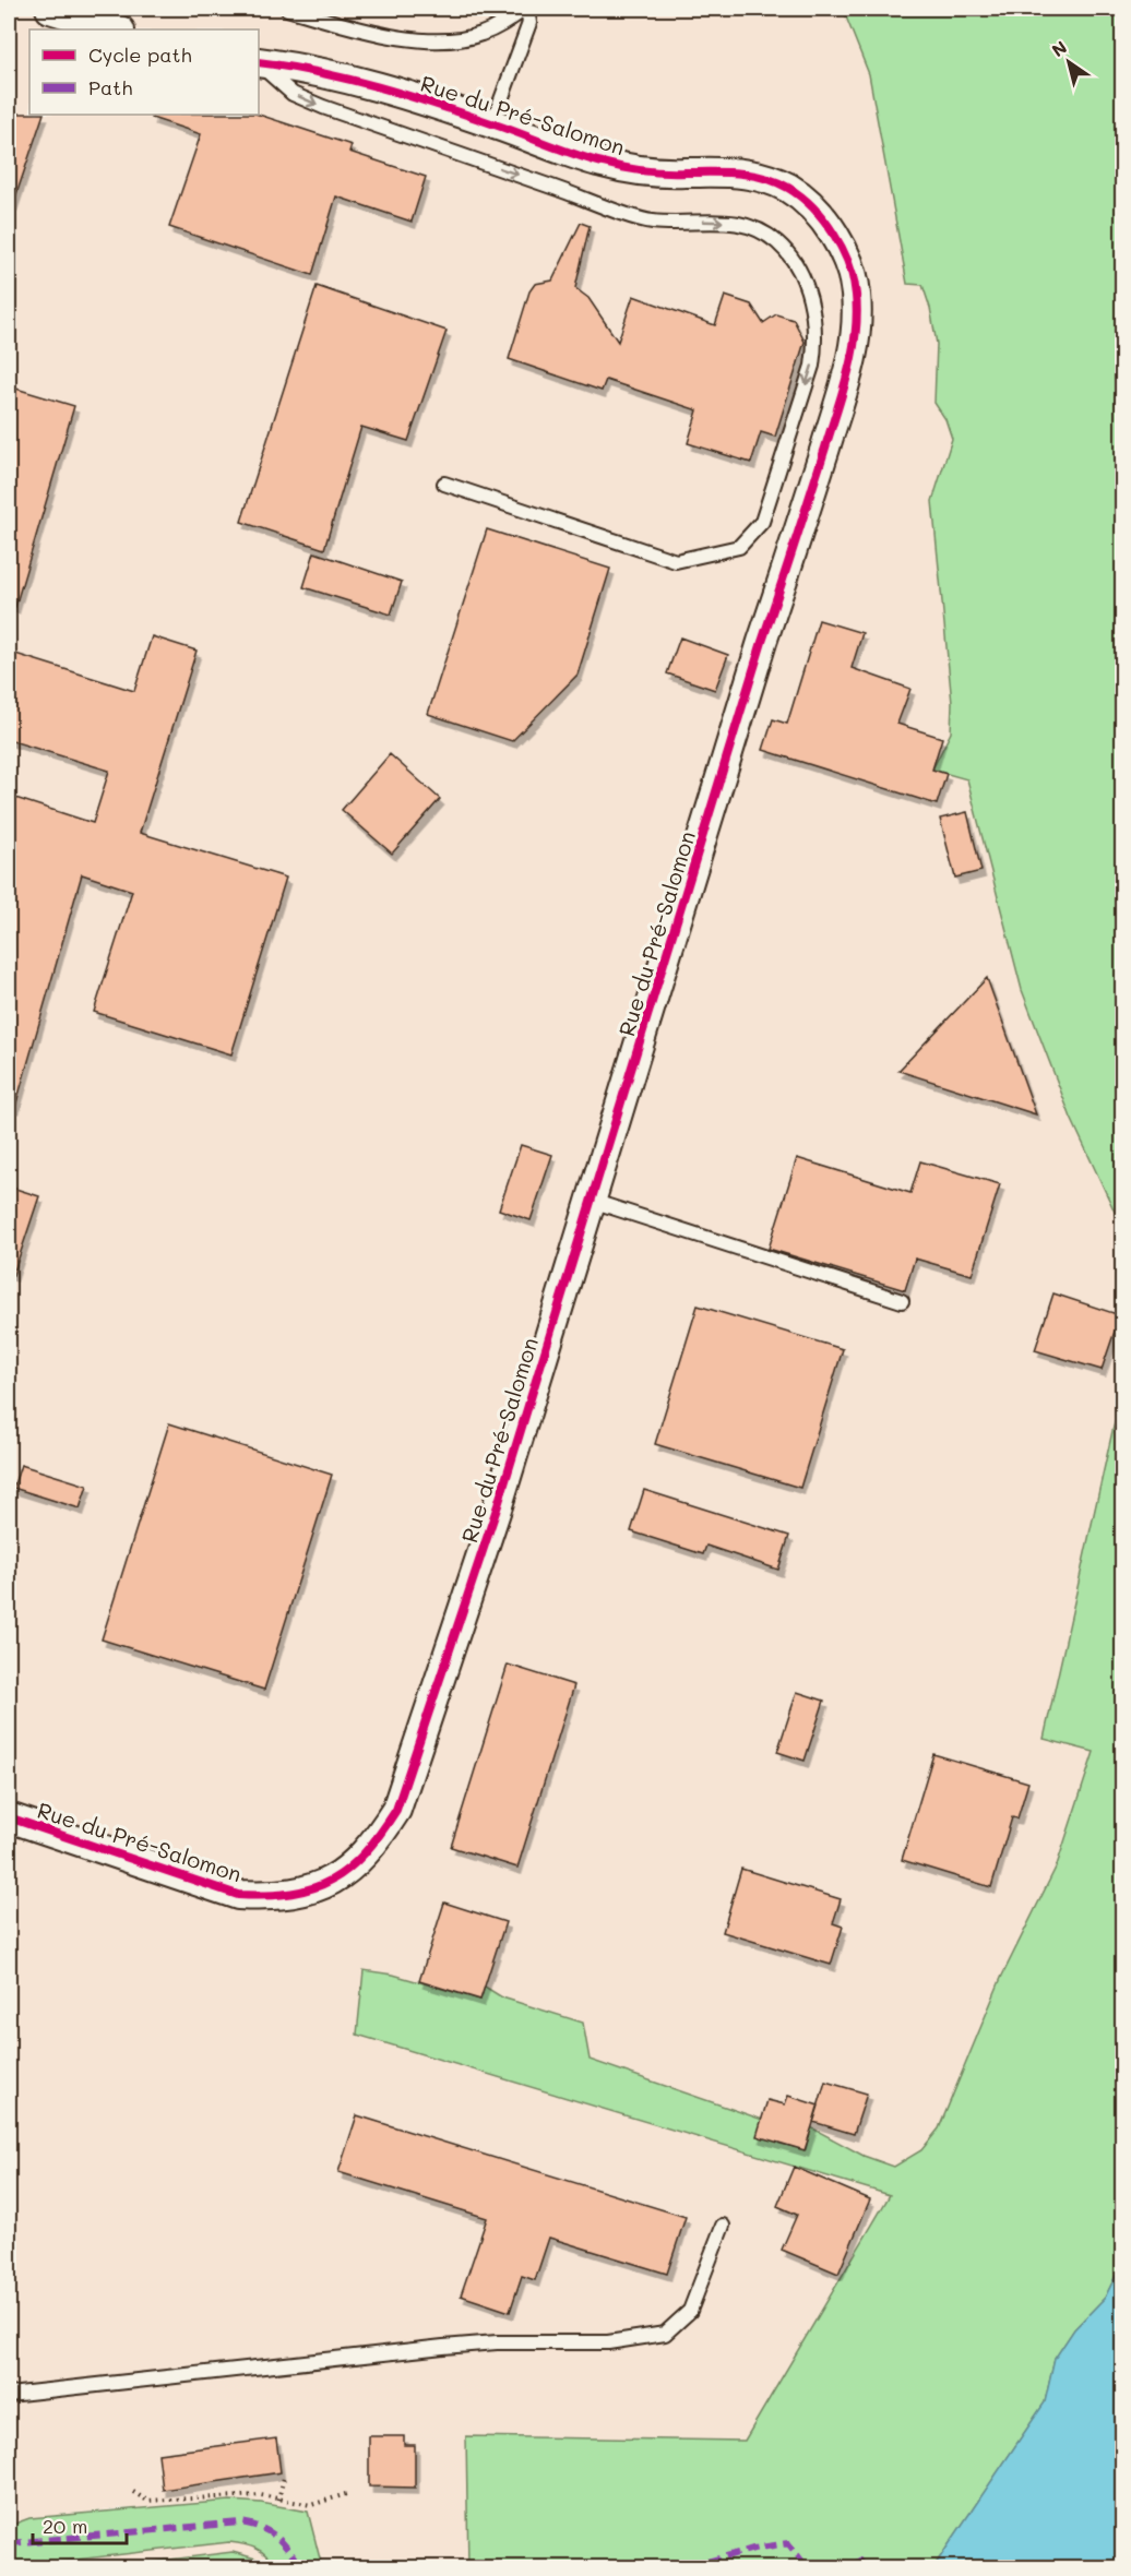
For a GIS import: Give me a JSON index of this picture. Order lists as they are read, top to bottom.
{
  "streets": {
    "street": ["Rue du Pré-Salomon"]
  },
  "legend": ["Cycle path", "Path"],
  "scale_bar": "20 m",
  "north": "top left"
}
